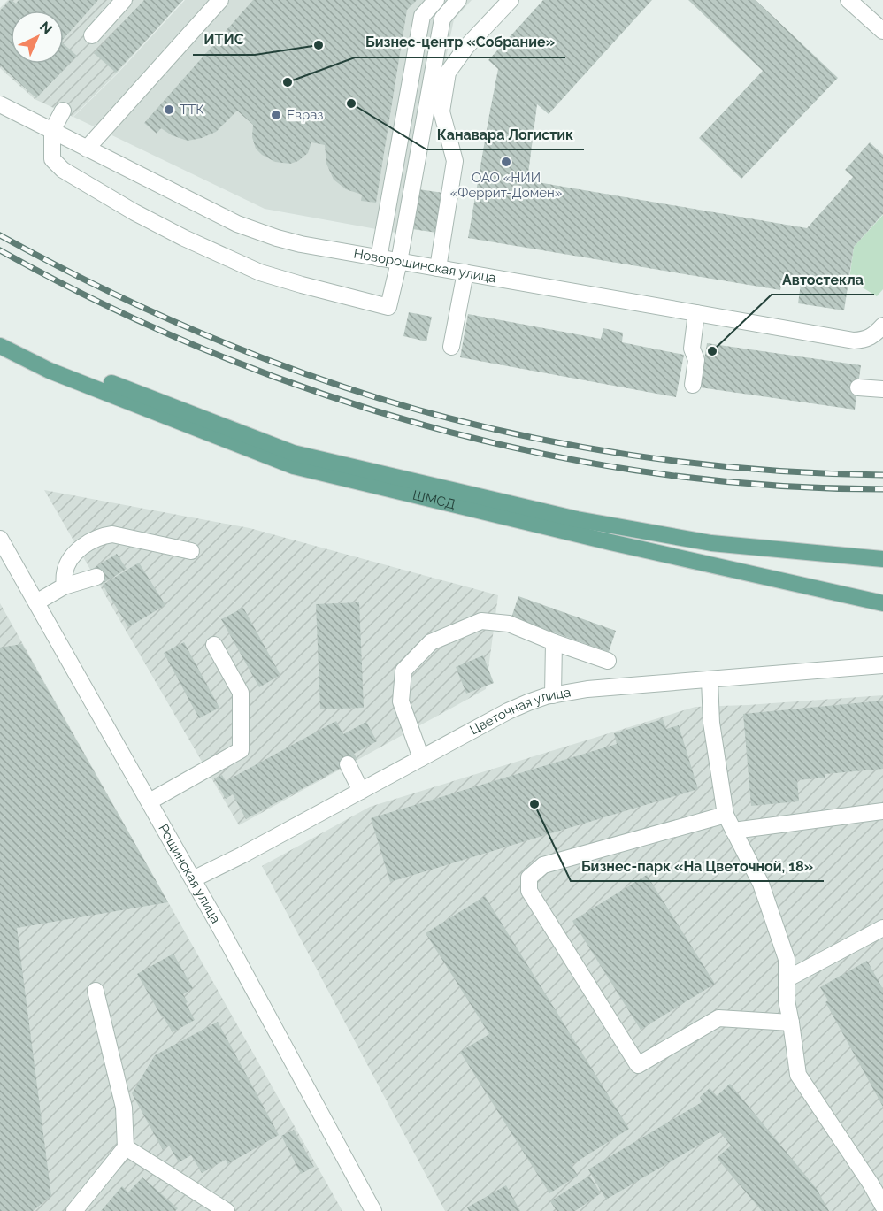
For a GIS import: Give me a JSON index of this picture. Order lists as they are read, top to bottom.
{
  "streets": {
    "main road": ["ШМСД"],
    "street": ["Новорощинская улица", "Цветочная улица", "Рощинская улица"]
  },
  "crossings": [
    ["Цветочная улица", "Рощинская улица"]
  ],
  "places": [
    "ИТИС",
    "Бизнес-центр «Собрание»",
    "Канавара Логистик",
    "ТТК",
    "Евраз",
    "ОАО «НИИ «Феррит-Домен»",
    "Автостекла",
    "Бизнес-парк «На Цветочной, 18»"
  ],
  "north": "top right"
}
